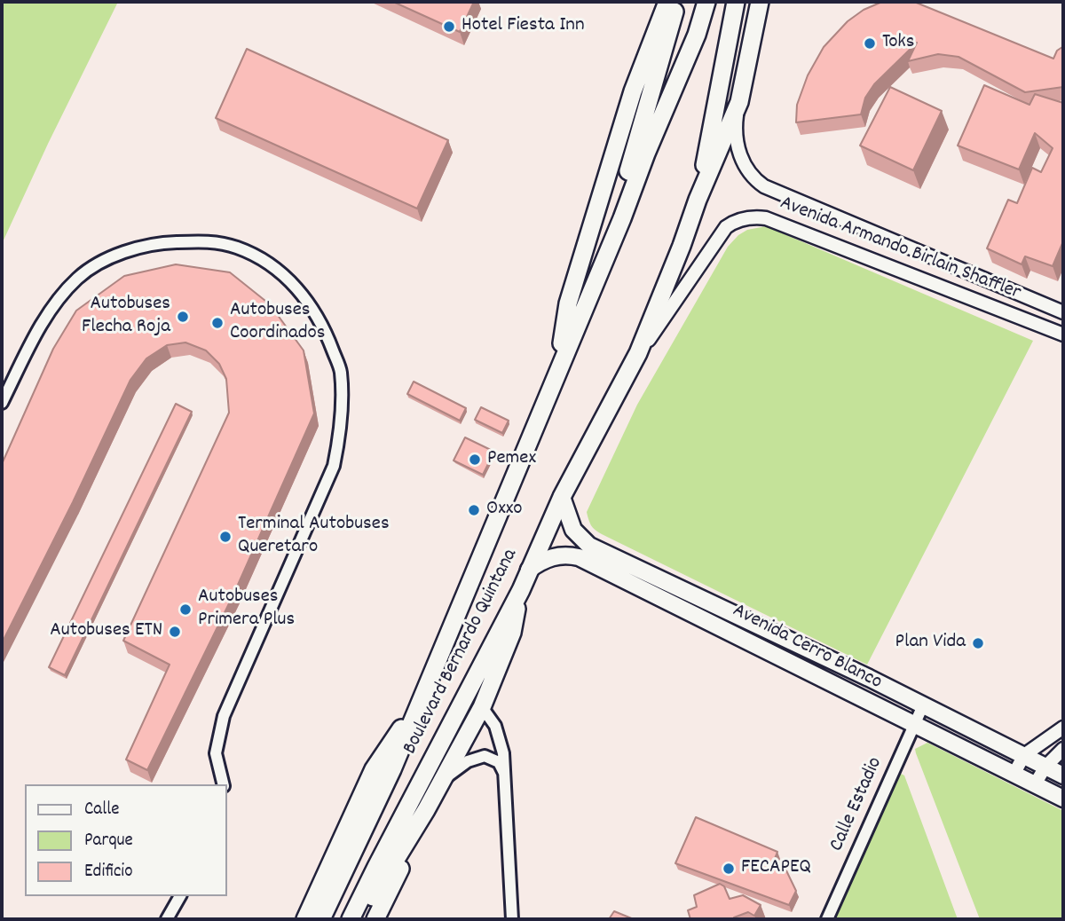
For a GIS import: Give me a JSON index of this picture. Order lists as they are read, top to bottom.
{
  "streets": {
    "highway": ["Boulevard Bernardo Quintana"],
    "main road": ["Avenida Cerro Blanco"],
    "street": ["Avenida Armando Birlain Shaffler", "Calle Estadio"]
  },
  "crossings": [
    ["Avenida Armando Birlain Shaffler", "Boulevard Bernardo Quintana"],
    ["Avenida Cerro Blanco", "Boulevard Bernardo Quintana"],
    ["Avenida Cerro Blanco", "Calle Estadio"]
  ],
  "places": [
    "Hotel Fiesta Inn",
    "Toks",
    "Autobuses Flecha Roja",
    "Autobuses Coordinados",
    "Pemex",
    "Oxxo",
    "Terminal Autobuses Queretaro",
    "Autobuses Primera Plus",
    "Autobuses ETN",
    "Plan Vida",
    "FECAPEQ"
  ],
  "legend": ["Calle", "Parque", "Edificio"]
}
